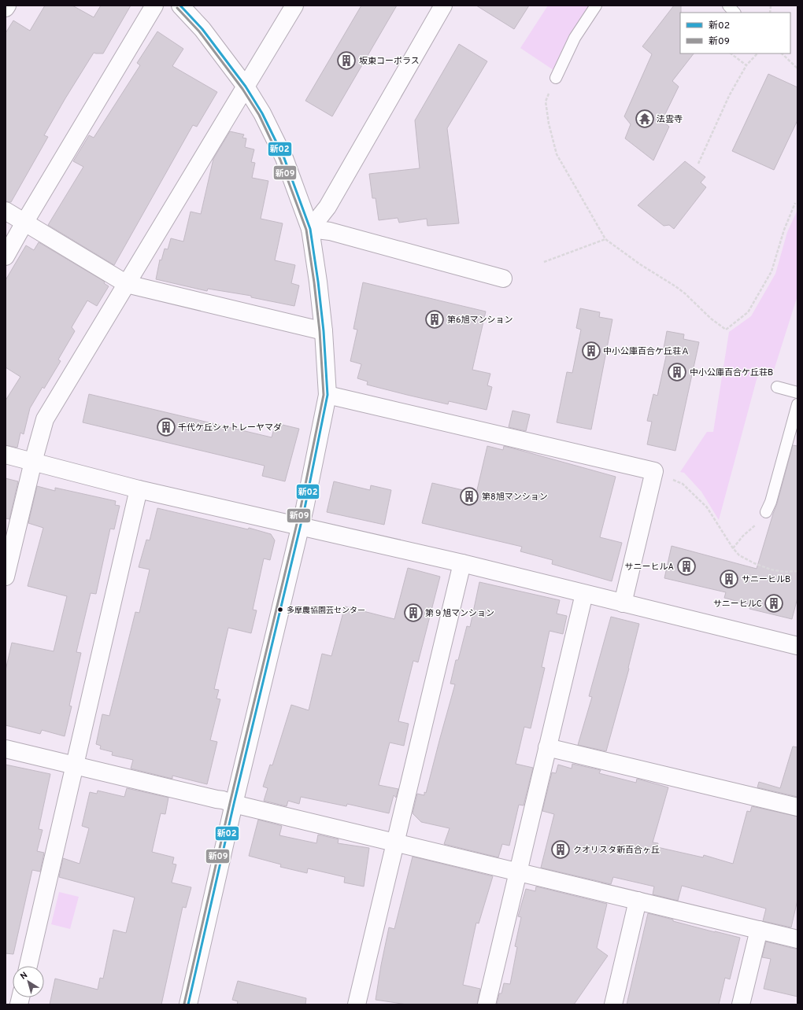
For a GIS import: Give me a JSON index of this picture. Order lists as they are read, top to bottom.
{
  "places": {
    "building": [
      "坂東コーポラス",
      "第6旭マンション",
      "中小公庫百合ケ丘荘Ａ",
      "中小公庫百合ケ丘荘B",
      "千代ケ丘シャトレーヤマダ",
      "第8旭マンション",
      "サニーヒルA",
      "サニーヒルB",
      "サニーヒルC",
      "第９旭マンション",
      "クオリスタ新百合ヶ丘"
    ],
    "temple": ["法雲寺"],
    "other": ["多摩農協園芸センター"]
  },
  "lines": ["transit line 新02", "transit line 新09"],
  "legend": ["新02", "新09"],
  "north": "top left"
}
